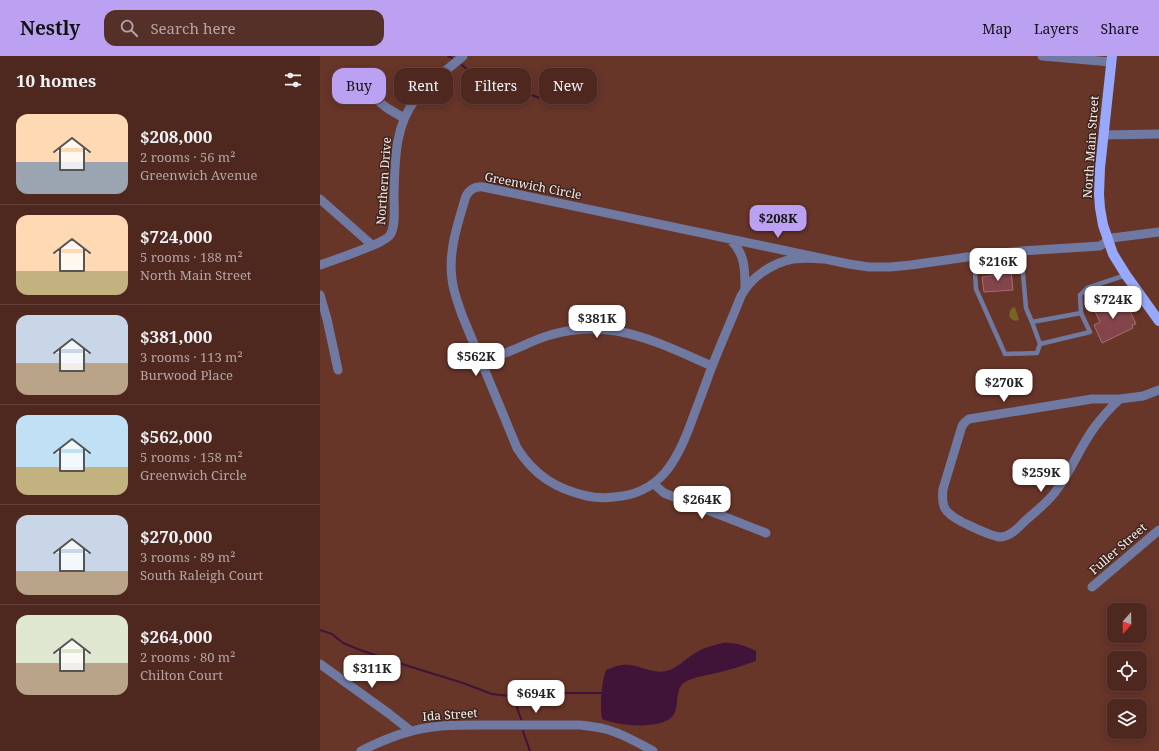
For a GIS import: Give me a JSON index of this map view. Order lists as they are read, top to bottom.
{
  "streets": {
    "main road": ["North Main Street"],
    "street": [
      "Northern Drive",
      "Greenwich Circle",
      "Fuller Street",
      "Ida Street"
    ]
  },
  "north": "bottom",
  "page": {
    "header": "Nestly",
    "search": "Search here",
    "nav": ["Map", "Layers", "Share"],
    "heading": "10 homes",
    "chip": [
      "Buy",
      "Rent",
      "Filters",
      "New"
    ],
    "list": [
      {
        "name": "$208,000",
        "note": "2 rooms · 56 m² · Greenwich Avenue"
      },
      {
        "name": "$724,000",
        "note": "5 rooms · 188 m² · North Main Street"
      },
      {
        "name": "$381,000",
        "note": "3 rooms · 113 m² · Burwood Place"
      },
      {
        "name": "$562,000",
        "note": "5 rooms · 158 m² · Greenwich Circle"
      },
      {
        "name": "$270,000",
        "note": "3 rooms · 89 m² · South Raleigh Court"
      },
      {
        "name": "$264,000",
        "note": "2 rooms · 80 m² · Chilton Court"
      }
    ],
    "price": [
      "$208K",
      "$216K",
      "$724K",
      "$381K",
      "$562K",
      "$270K",
      "$259K",
      "$264K",
      "$311K",
      "$694K"
    ]
  }
}
